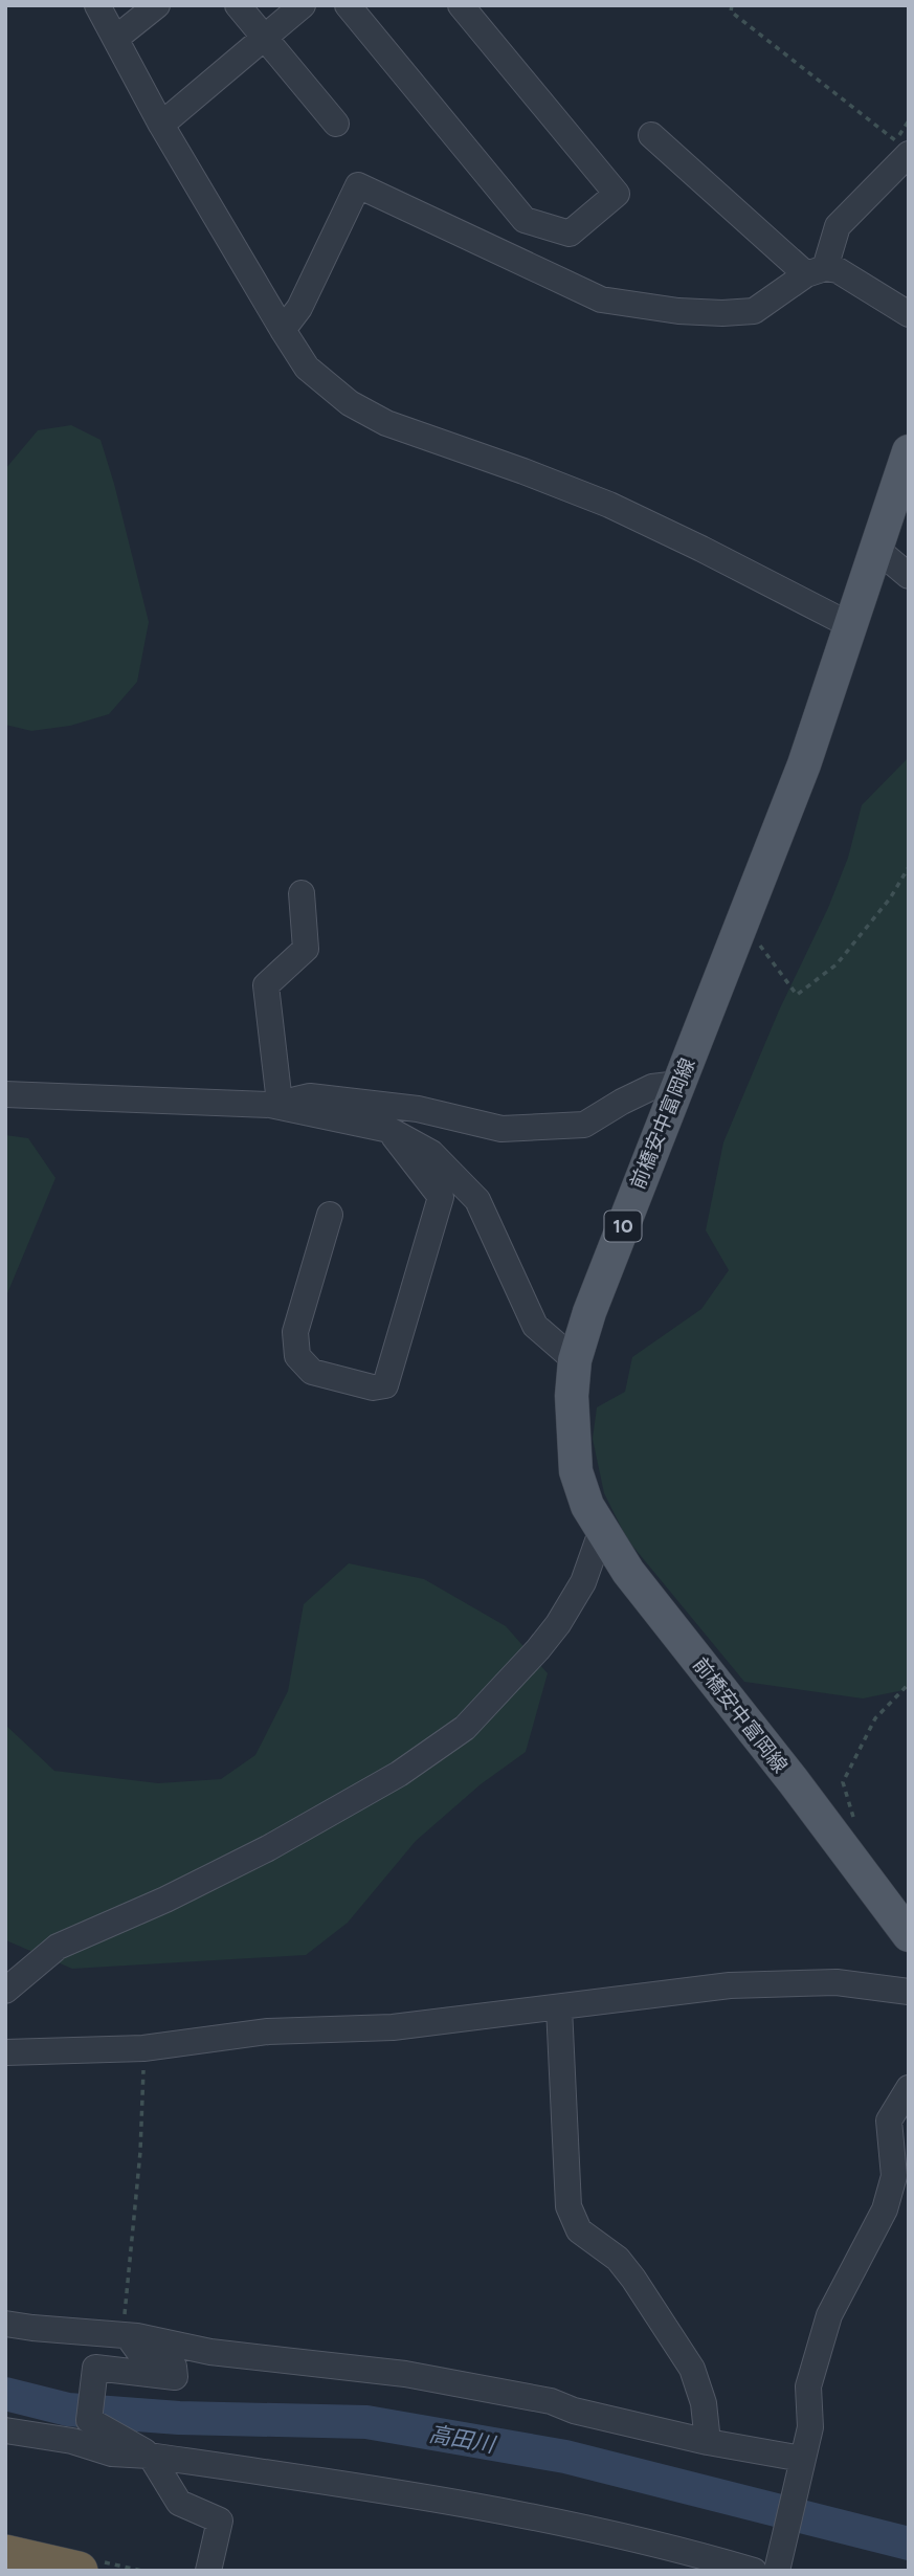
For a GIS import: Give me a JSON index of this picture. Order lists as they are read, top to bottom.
{
  "streets": {
    "main road": ["前橋安中富岡線", "10"]
  },
  "water": ["高田川"]
}
